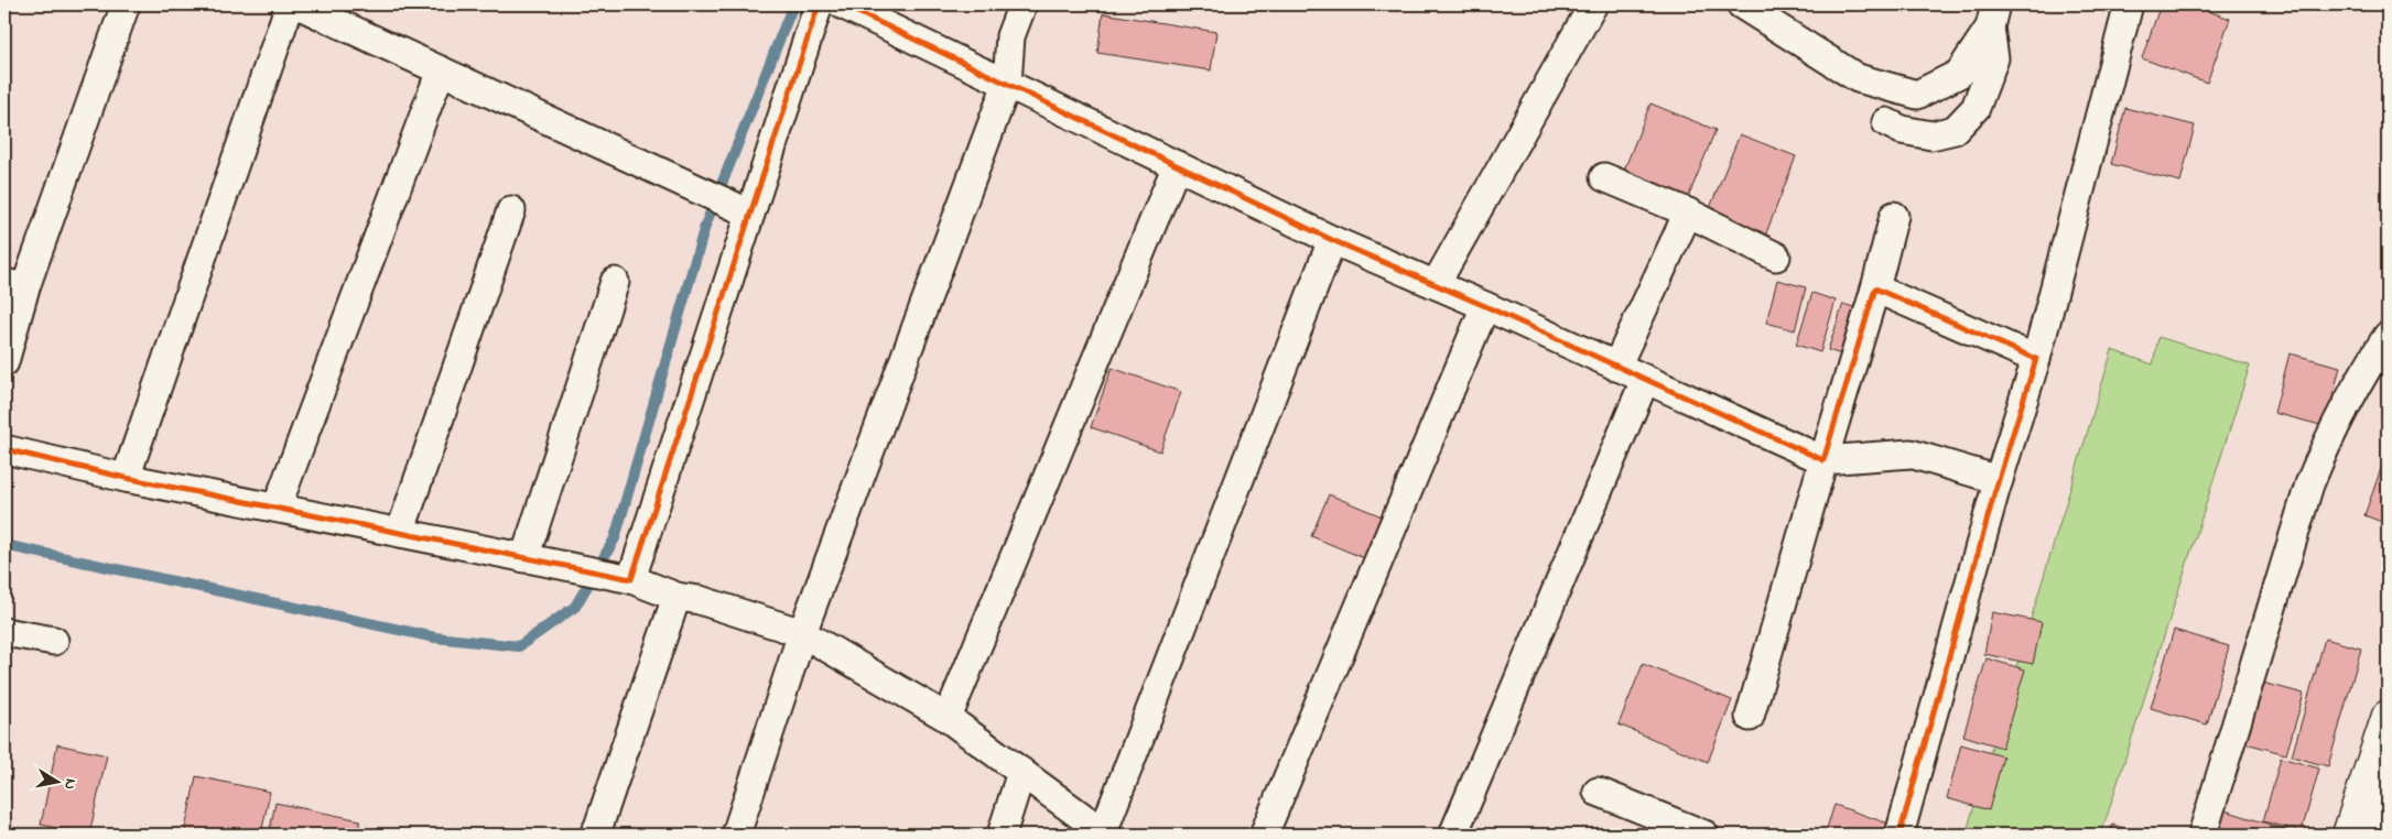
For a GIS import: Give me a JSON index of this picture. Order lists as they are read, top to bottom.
{
  "north": "right"
}
